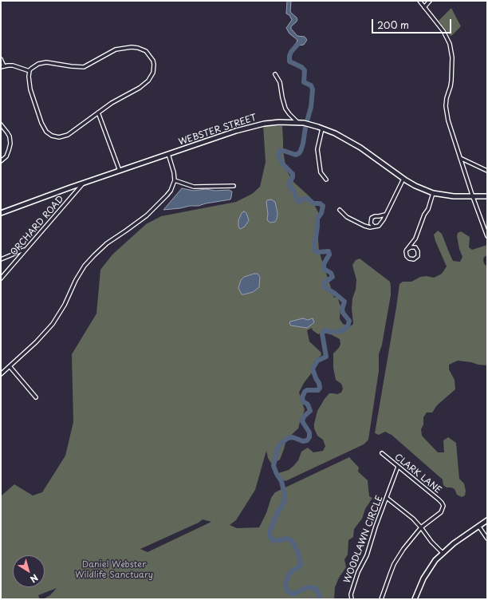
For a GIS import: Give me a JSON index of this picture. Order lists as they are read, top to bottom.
{
  "streets": {
    "street": [
      "WEBSTER STREET",
      "ORCHARD ROAD",
      "CLARK LANE",
      "WOODLAWN CIRCLE"
    ]
  },
  "crossings": [
    ["WEBSTER STREET", "ORCHARD ROAD"],
    ["CLARK LANE", "WOODLAWN CIRCLE"]
  ],
  "parks": ["Daniel Webster Wildlife Sanctuary"],
  "scale_bar": "200 m",
  "north": "bottom right"
}
